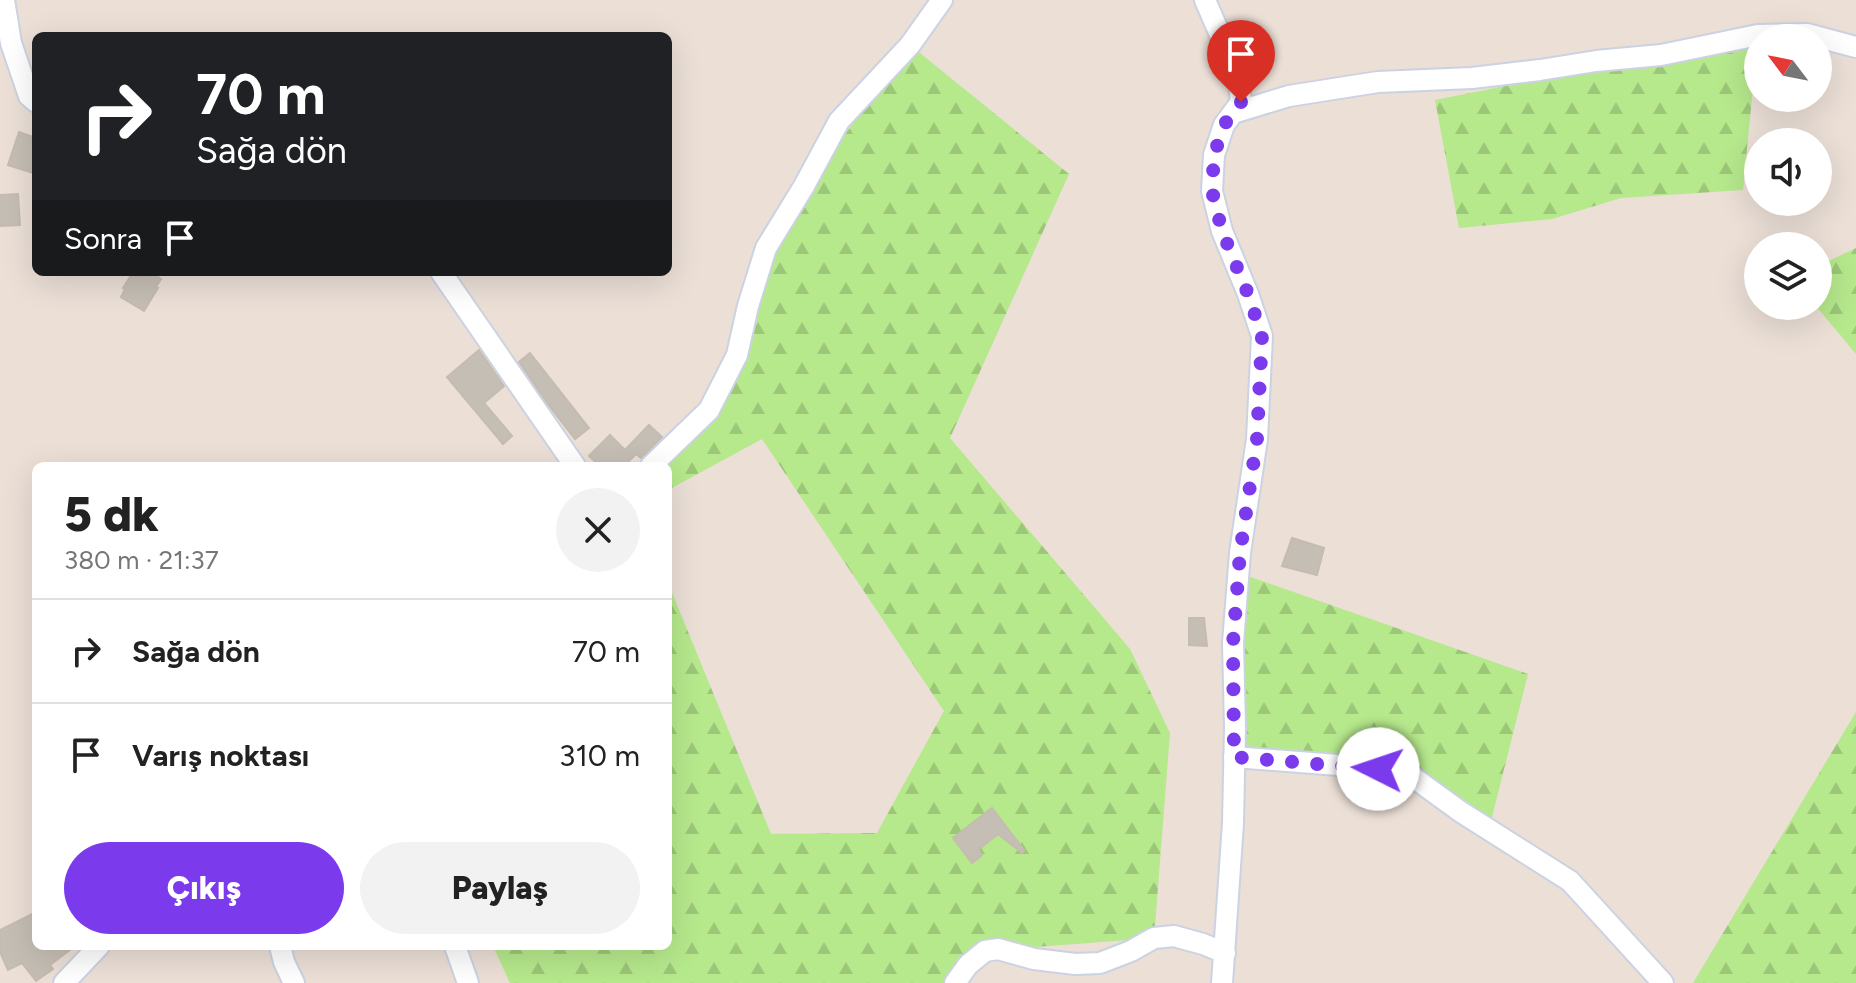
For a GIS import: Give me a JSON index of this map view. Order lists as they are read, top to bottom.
{
  "north": "top left",
  "page": {
    "turn": ["70 m", "Sağa dön"],
    "then": "Sonra",
    "heading": ["5 dk", "380 m · 21:37"],
    "list": [
      {
        "name": "Sağa dön",
        "value": "70 m"
      },
      {
        "name": "Varış noktası",
        "value": "310 m"
      }
    ],
    "buttons": ["Çıkış", "Paylaş"]
  }
}
